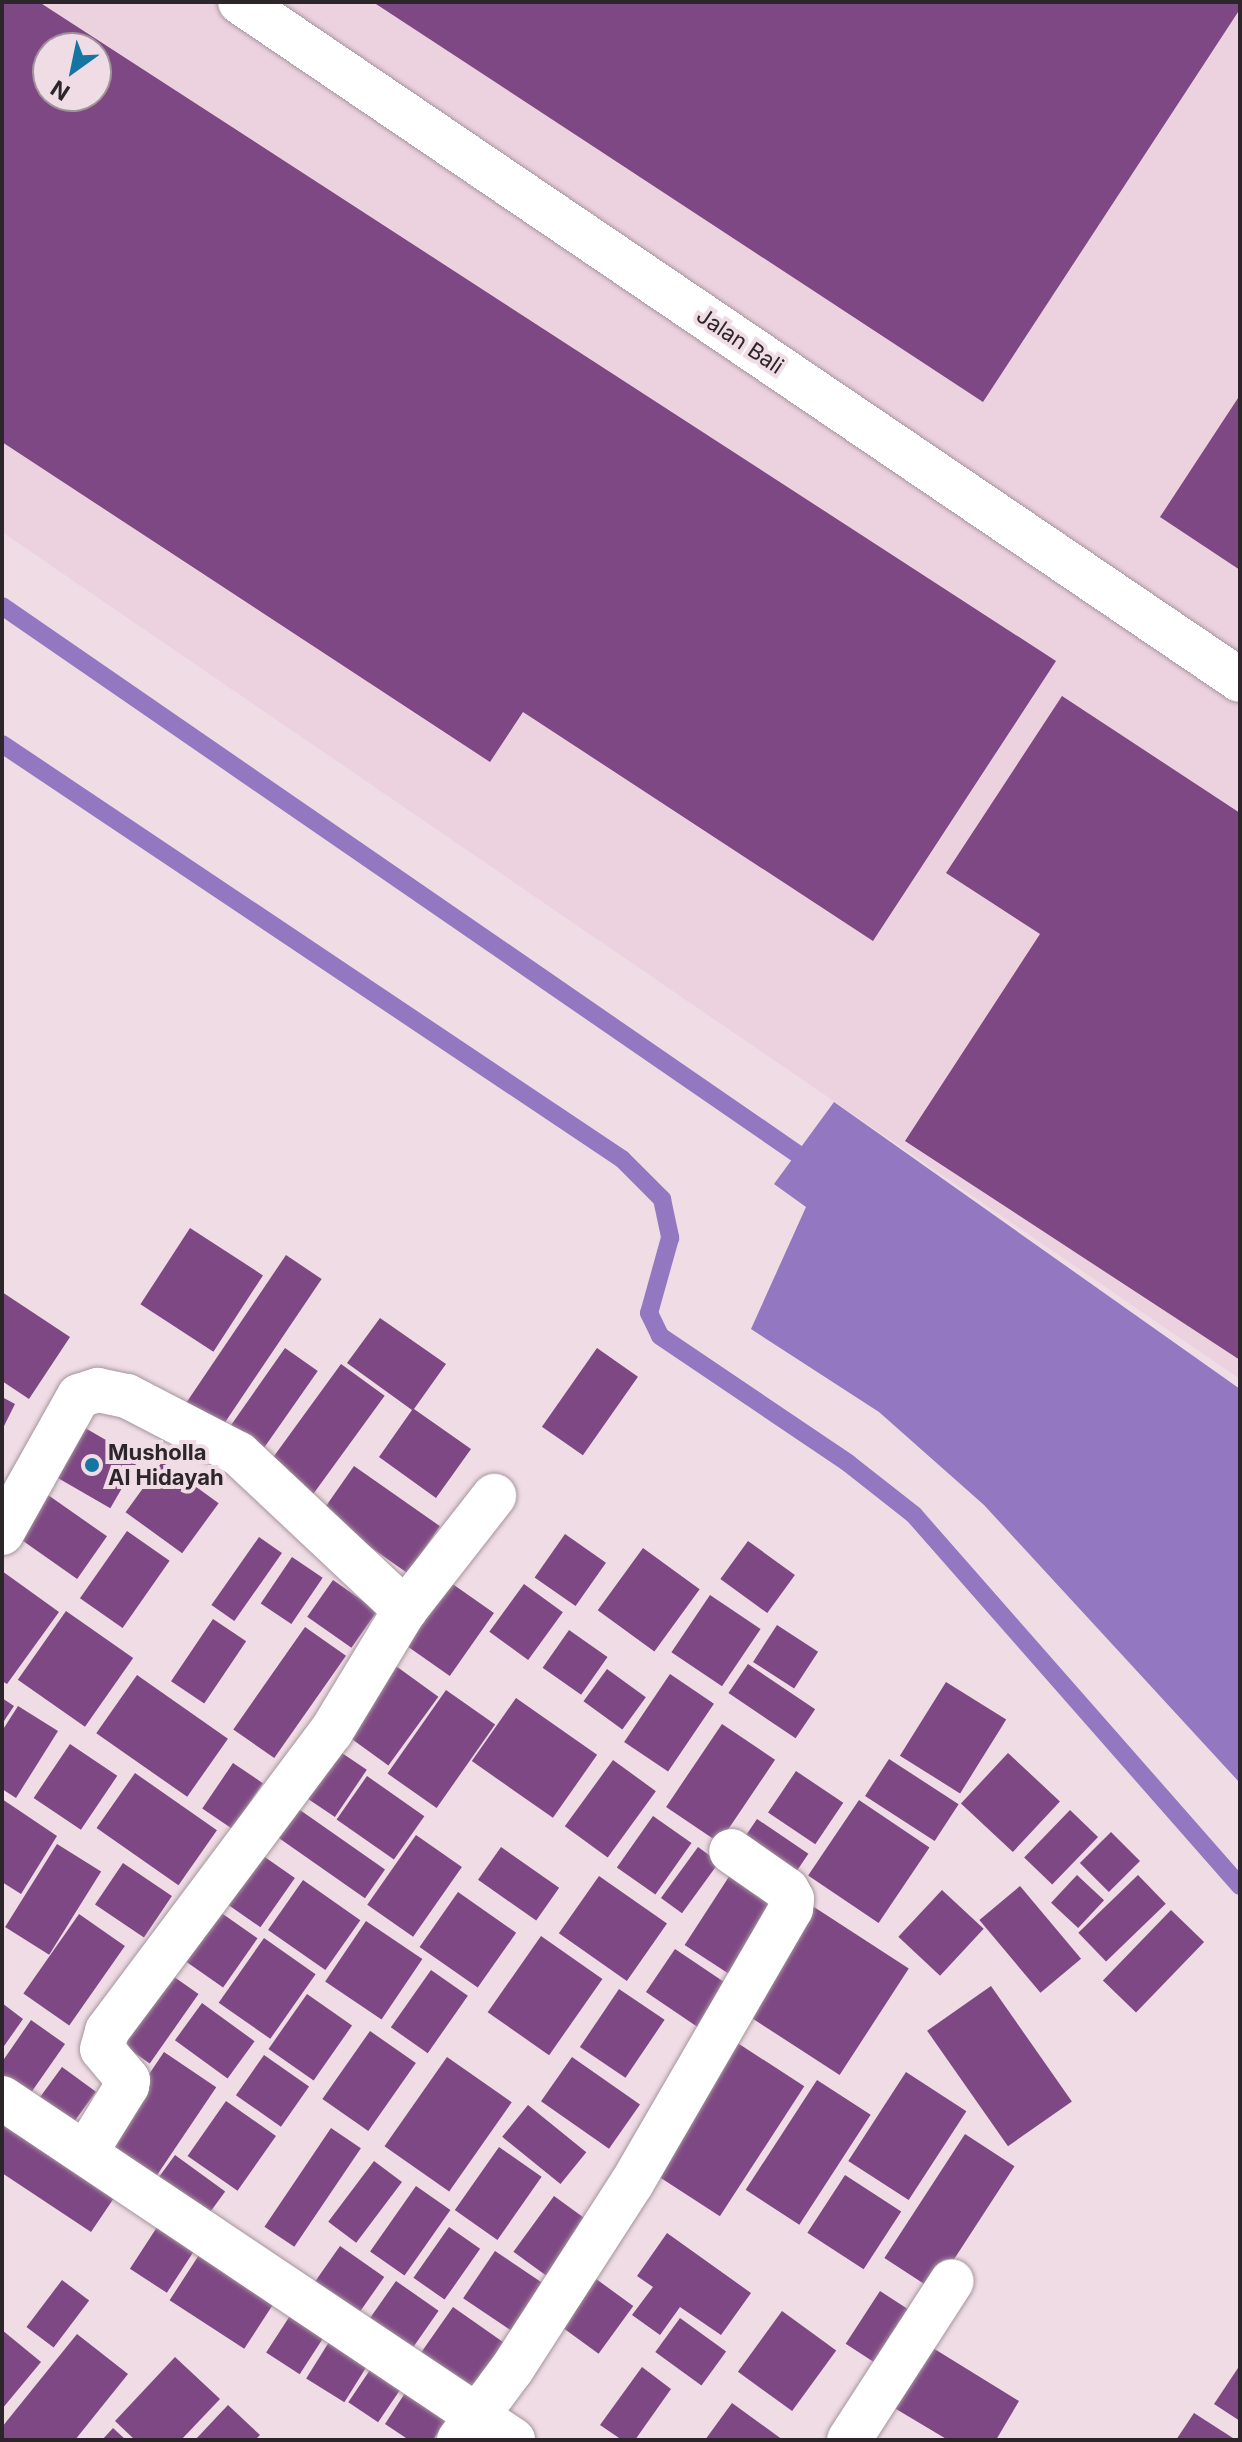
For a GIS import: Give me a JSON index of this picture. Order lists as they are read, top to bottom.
{
  "streets": {
    "street": ["Jalan Bali"]
  },
  "places": ["Musholla Al Hidayah"],
  "north": "bottom left"
}
